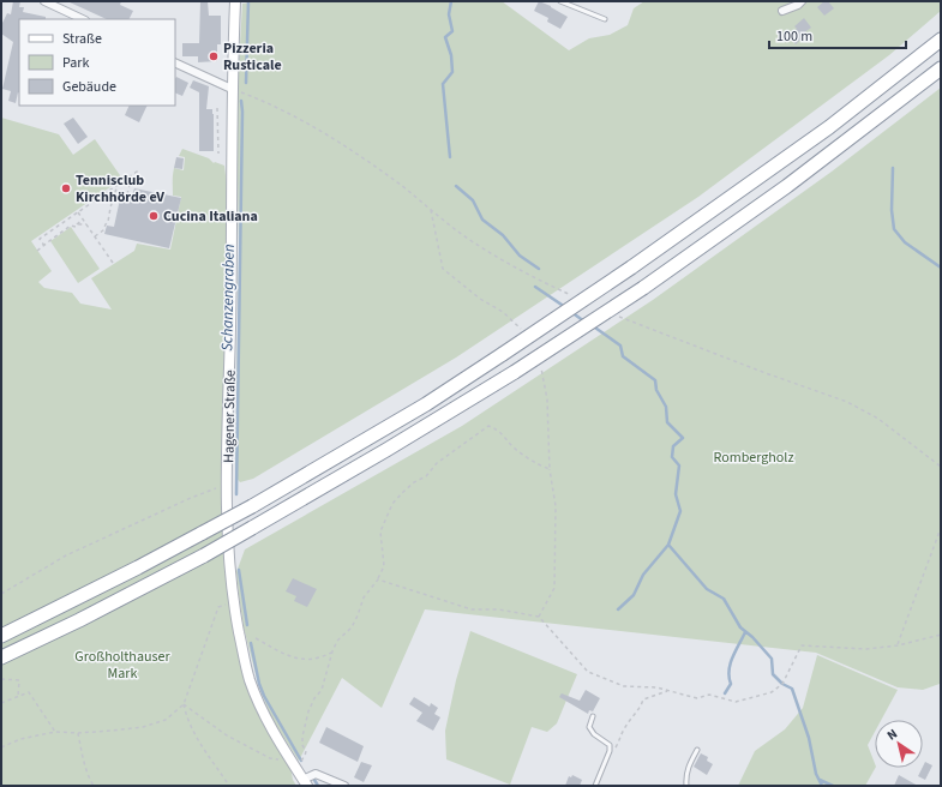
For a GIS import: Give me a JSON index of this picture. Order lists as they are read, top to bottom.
{
  "streets": {
    "main road": ["Hagener Straße"]
  },
  "water": ["Schanzengraben"],
  "parks": ["Rombergholz", "Großholthauser Mark"],
  "places": ["Pizzeria Rusticale", "Tennisclub Kirchhörde eV", "Cucina Italiana"],
  "legend": ["Straße", "Park", "Gebäude"],
  "scale_bar": "100 m",
  "north": "top left"
}
